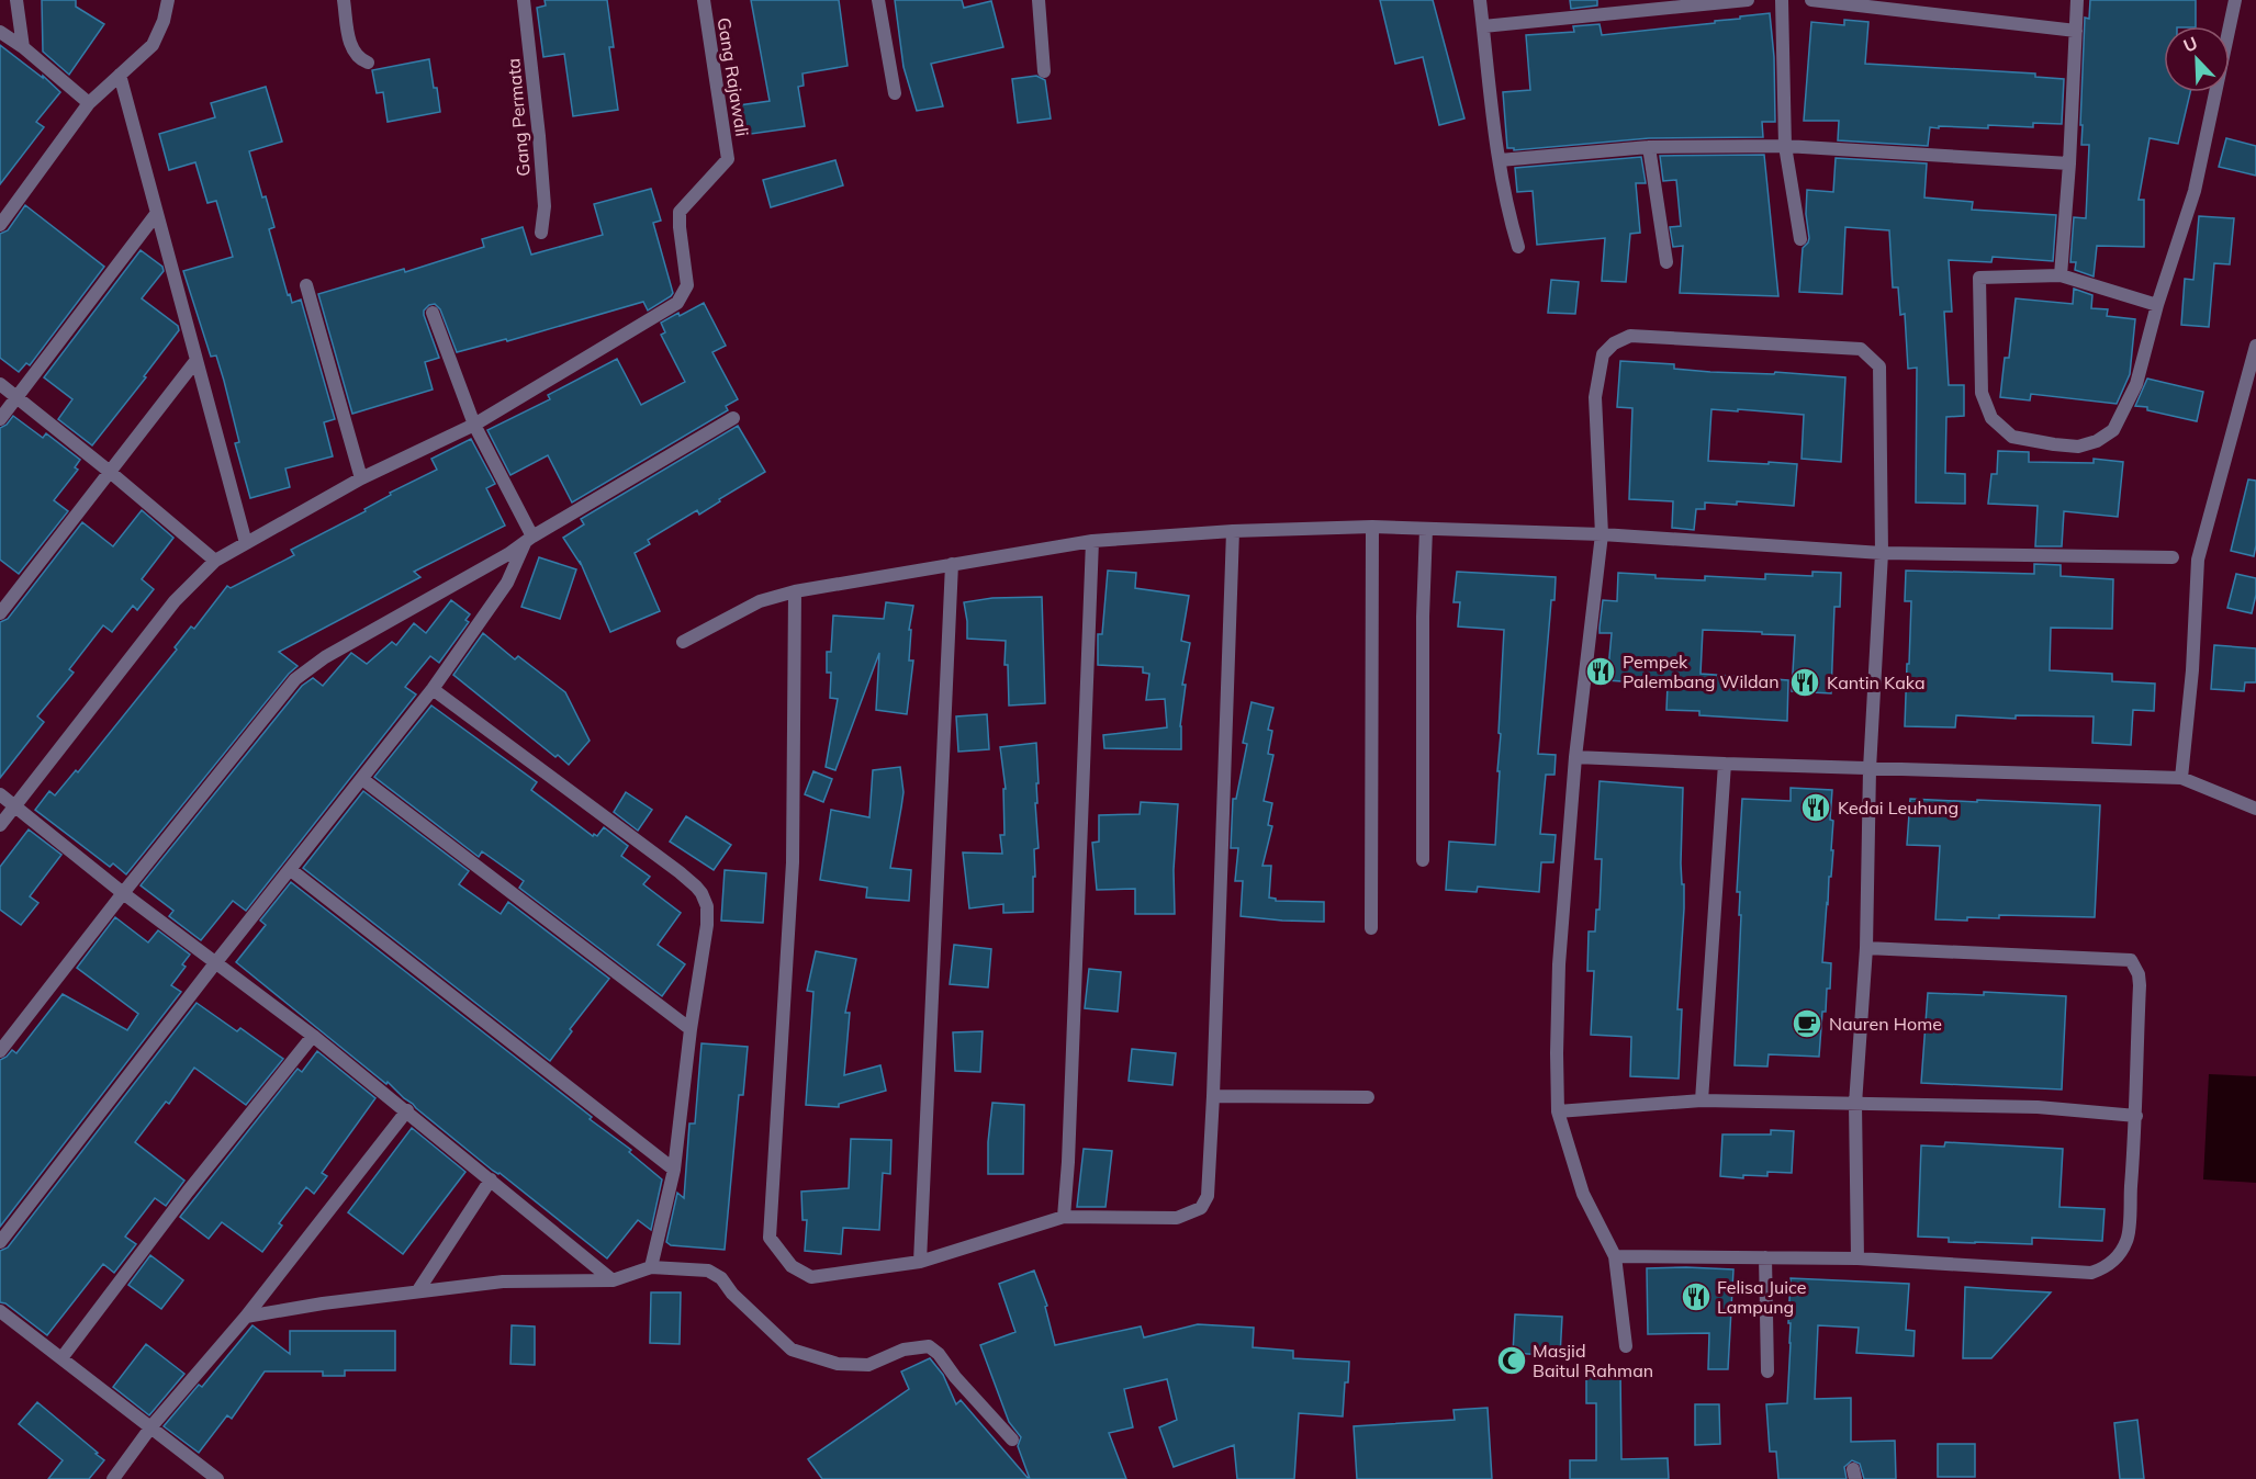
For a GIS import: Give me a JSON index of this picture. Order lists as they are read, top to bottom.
{
  "streets": {
    "street": ["Gang Rajawali", "Gang Permata"]
  },
  "places": {
    "restaurant": [
      "Pempek Palembang Wildan",
      "Kantin Kaka",
      "Kedai Leuhung",
      "Felisa Juice Lampung"
    ],
    "cafe": ["Nauren Home"],
    "mosque": ["Masjid Baitul Rahman"]
  },
  "north": "top left"
}
